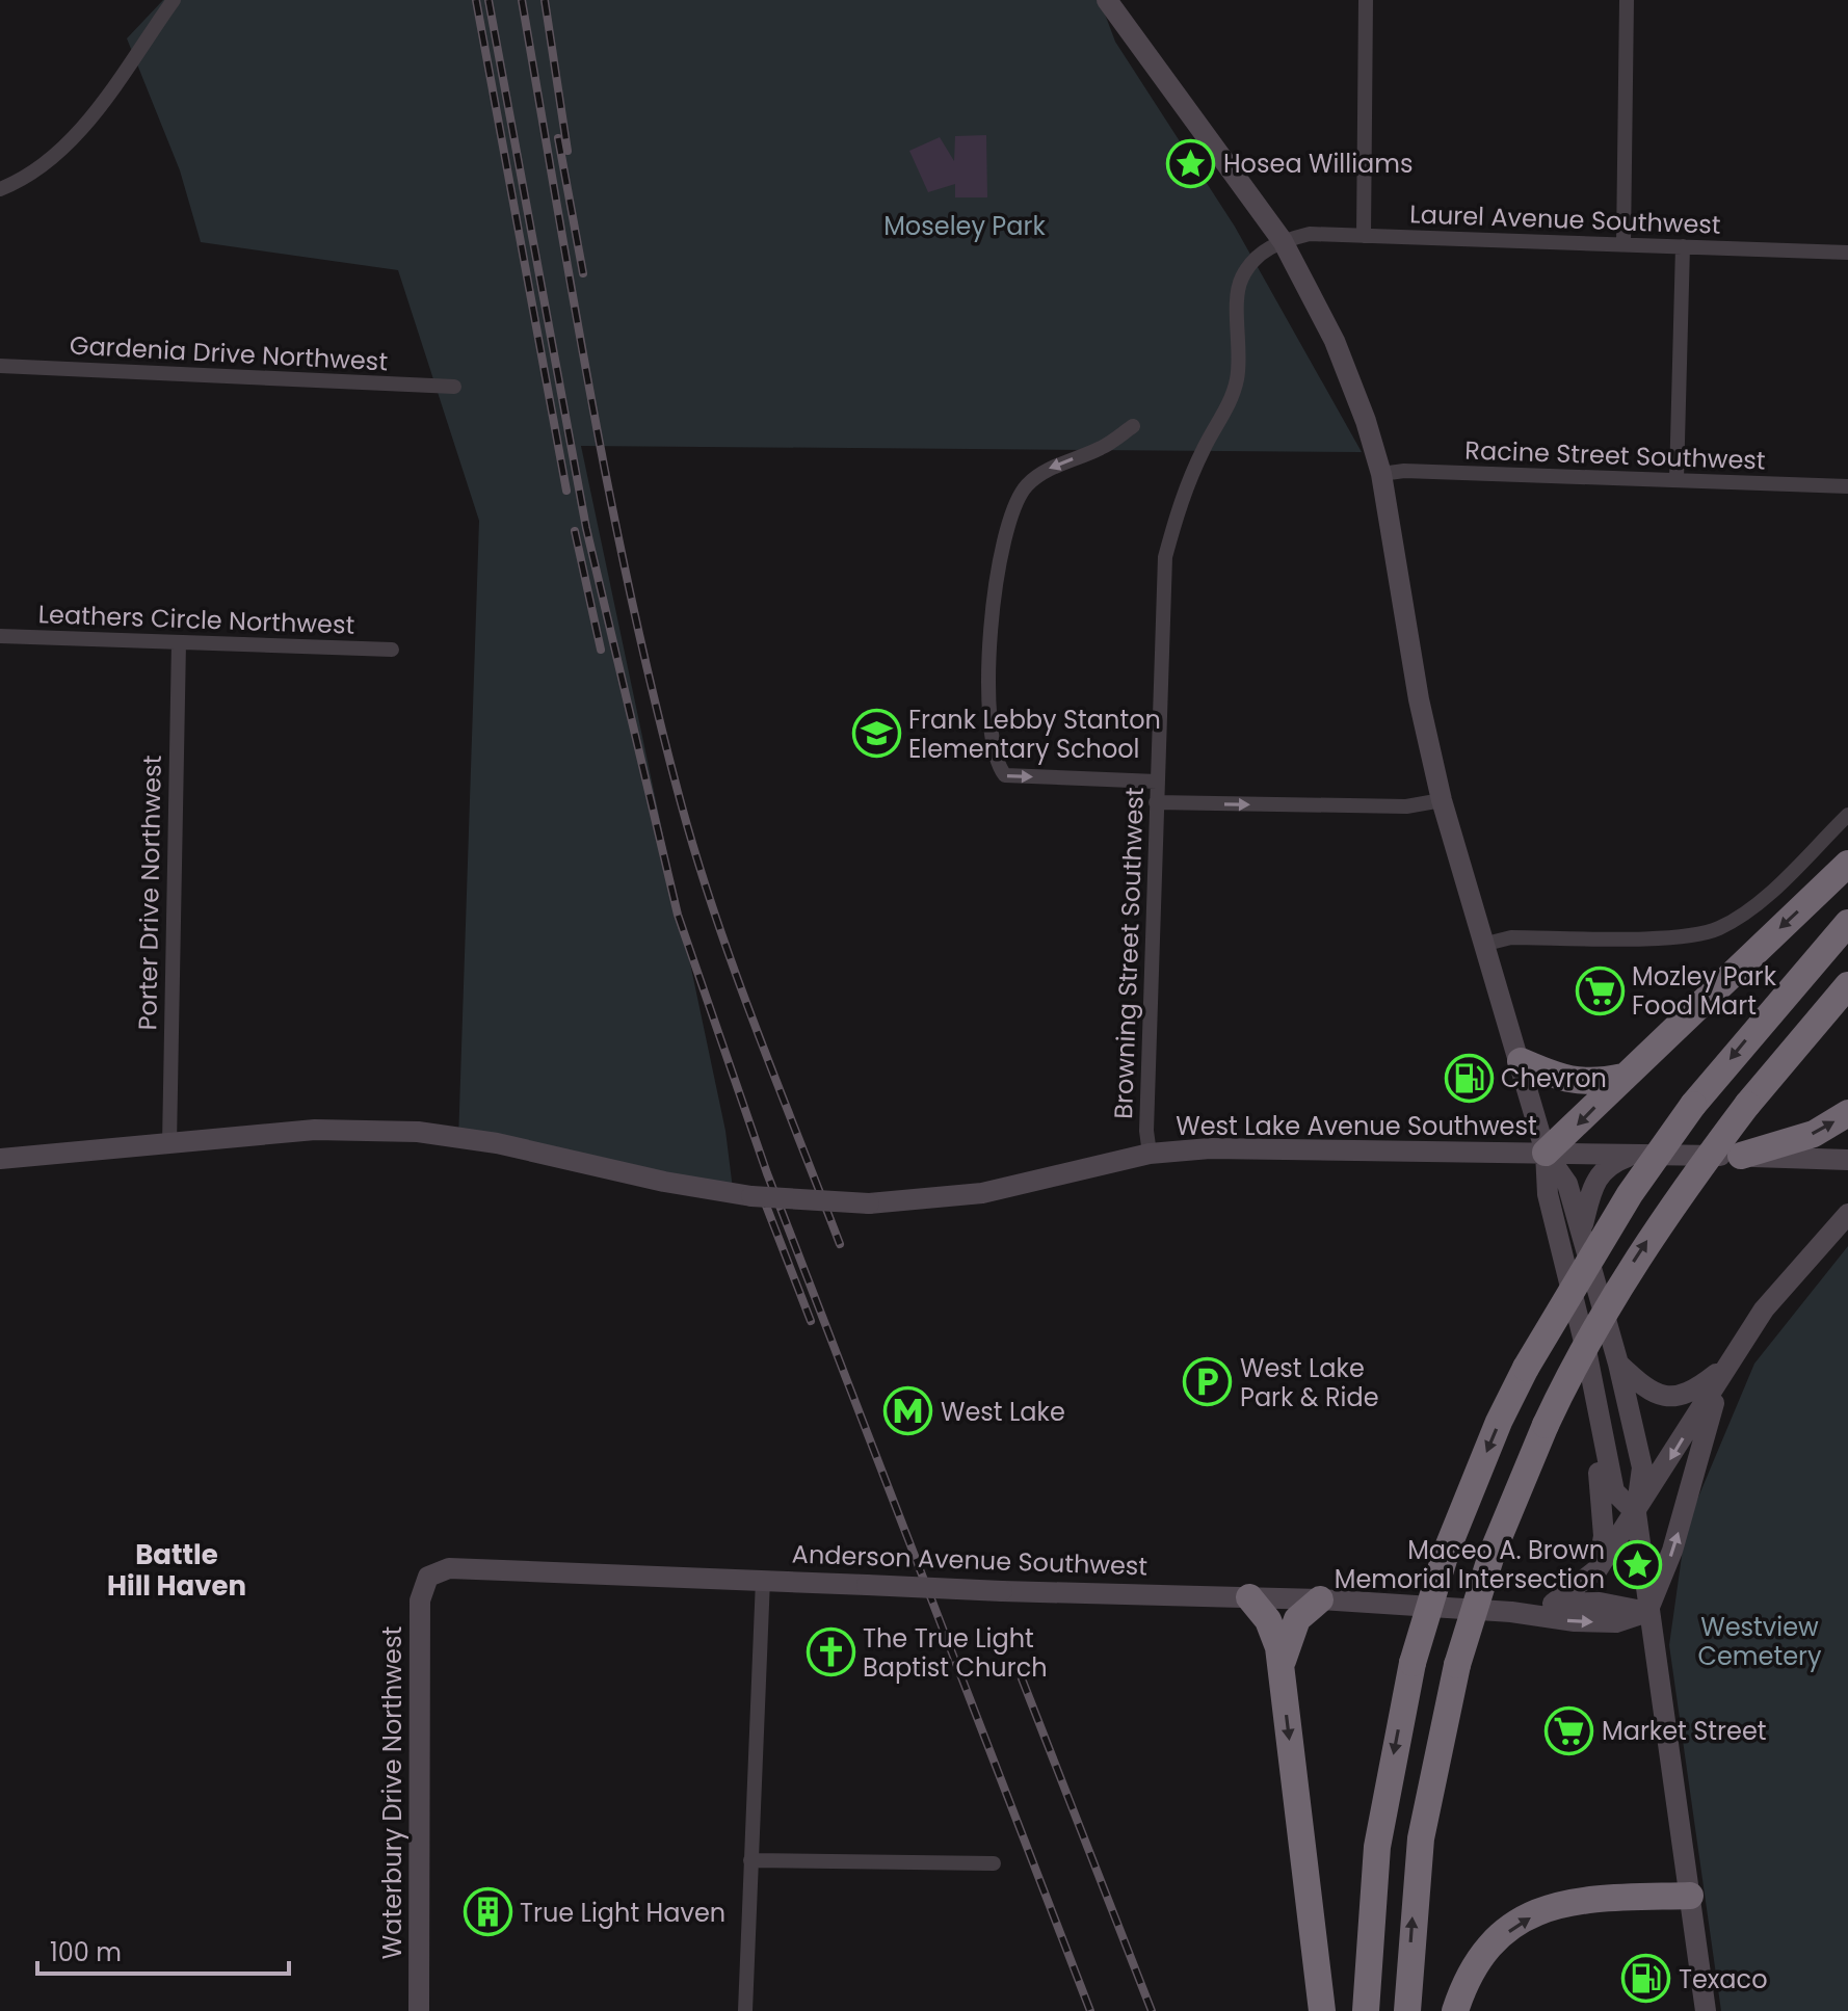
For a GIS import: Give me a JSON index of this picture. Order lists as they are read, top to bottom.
{
  "streets": {
    "main road": ["West Lake Avenue Southwest", "Anderson Avenue Southwest", "Waterbury Drive Northwest"],
    "street": [
      "Laurel Avenue Southwest",
      "Gardenia Drive Northwest",
      "Racine Street Southwest",
      "Leathers Circle Northwest",
      "Porter Drive Northwest",
      "Browning Street Southwest"
    ]
  },
  "crossings": [
    ["Laurel Avenue Southwest", "Browning Street Southwest"],
    ["Leathers Circle Northwest", "Porter Drive Northwest"],
    ["Porter Drive Northwest", "West Lake Avenue Southwest"],
    ["Browning Street Southwest", "West Lake Avenue Southwest"],
    ["Anderson Avenue Southwest", "Waterbury Drive Northwest"]
  ],
  "districts": ["Battle Hill Haven"],
  "parks": ["Moseley Park", "Westview Cemetery"],
  "places": {
    "place": ["Hosea Williams", "Maceo A. Brown Memorial Intersection"],
    "school or university": ["Frank Lebby Stanton Elementary School"],
    "supermarket": ["Mozley Park Food Mart", "Market Street"],
    "fuel station": ["Chevron", "Texaco"],
    "parking": ["West Lake Park & Ride"],
    "metro station": ["West Lake"],
    "church": ["The True Light Baptist Church"],
    "building": ["True Light Haven"]
  },
  "scale_bar": "100 m"
}
